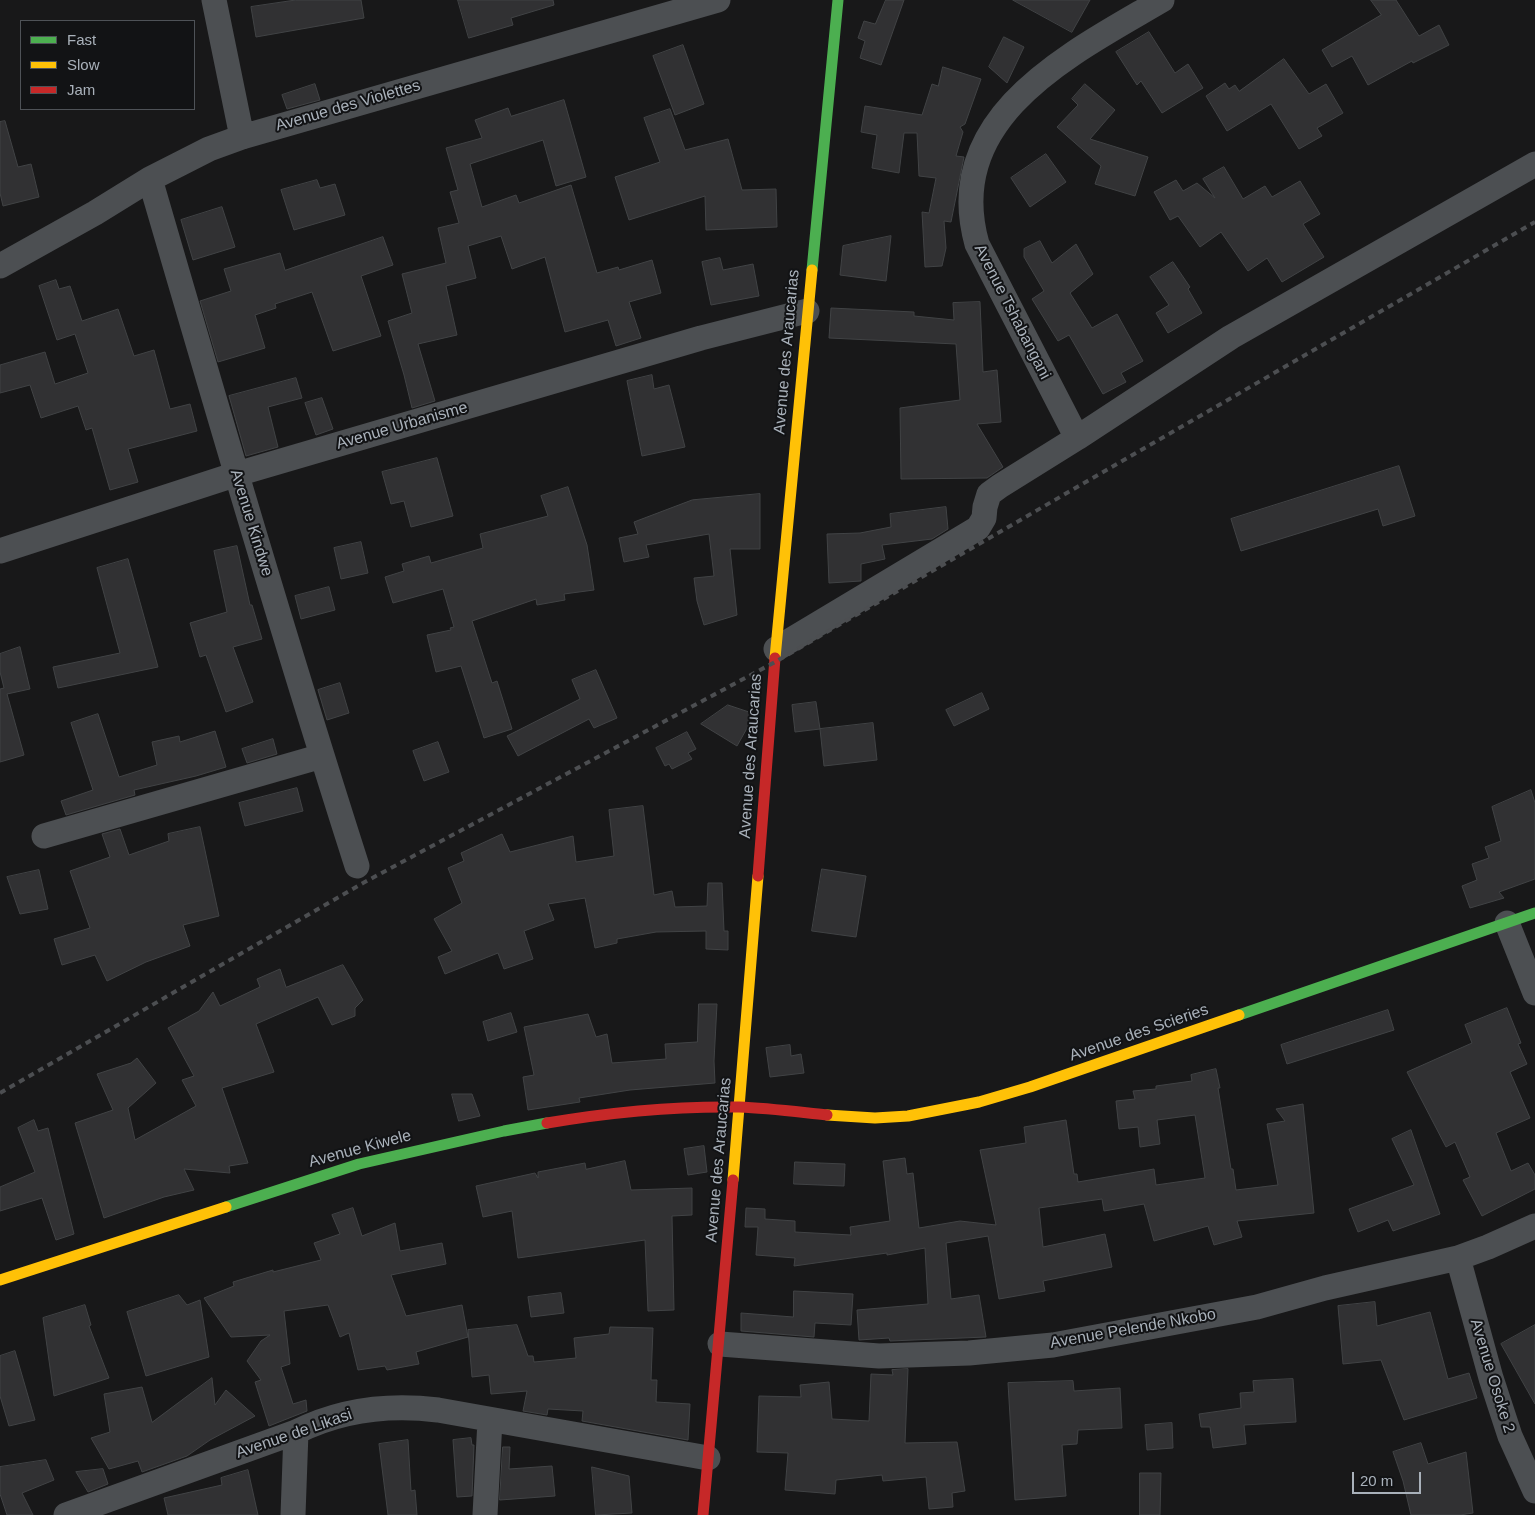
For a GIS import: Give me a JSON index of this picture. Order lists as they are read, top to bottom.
{
  "streets": {
    "street": [
      "Avenue des Violettes",
      "Avenue Tshabangani",
      "Avenue des Araucarias",
      "Avenue Urbanisme",
      "Avenue Kindwe",
      "Avenue des Scieries",
      "Avenue Kiwele",
      "Avenue Pelende Nkobo",
      "Avenue Osoke 2",
      "Avenue de Likasi"
    ]
  },
  "crossings": [
    ["Avenue des Violettes", "Avenue Kindwe"],
    ["Avenue des Araucarias", "Avenue Urbanisme"],
    ["Avenue des Araucarias", "Avenue des Scieries"],
    ["Avenue des Araucarias", "Avenue Kiwele"],
    ["Avenue des Araucarias", "Avenue Pelende Nkobo"],
    ["Avenue des Araucarias", "Avenue de Likasi"],
    ["Avenue Urbanisme", "Avenue Kindwe"],
    ["Avenue des Scieries", "Avenue Kiwele"],
    ["Avenue Pelende Nkobo", "Avenue Osoke 2"]
  ],
  "legend": ["Fast", "Slow", "Jam"],
  "scale_bar": "20 m"
}
